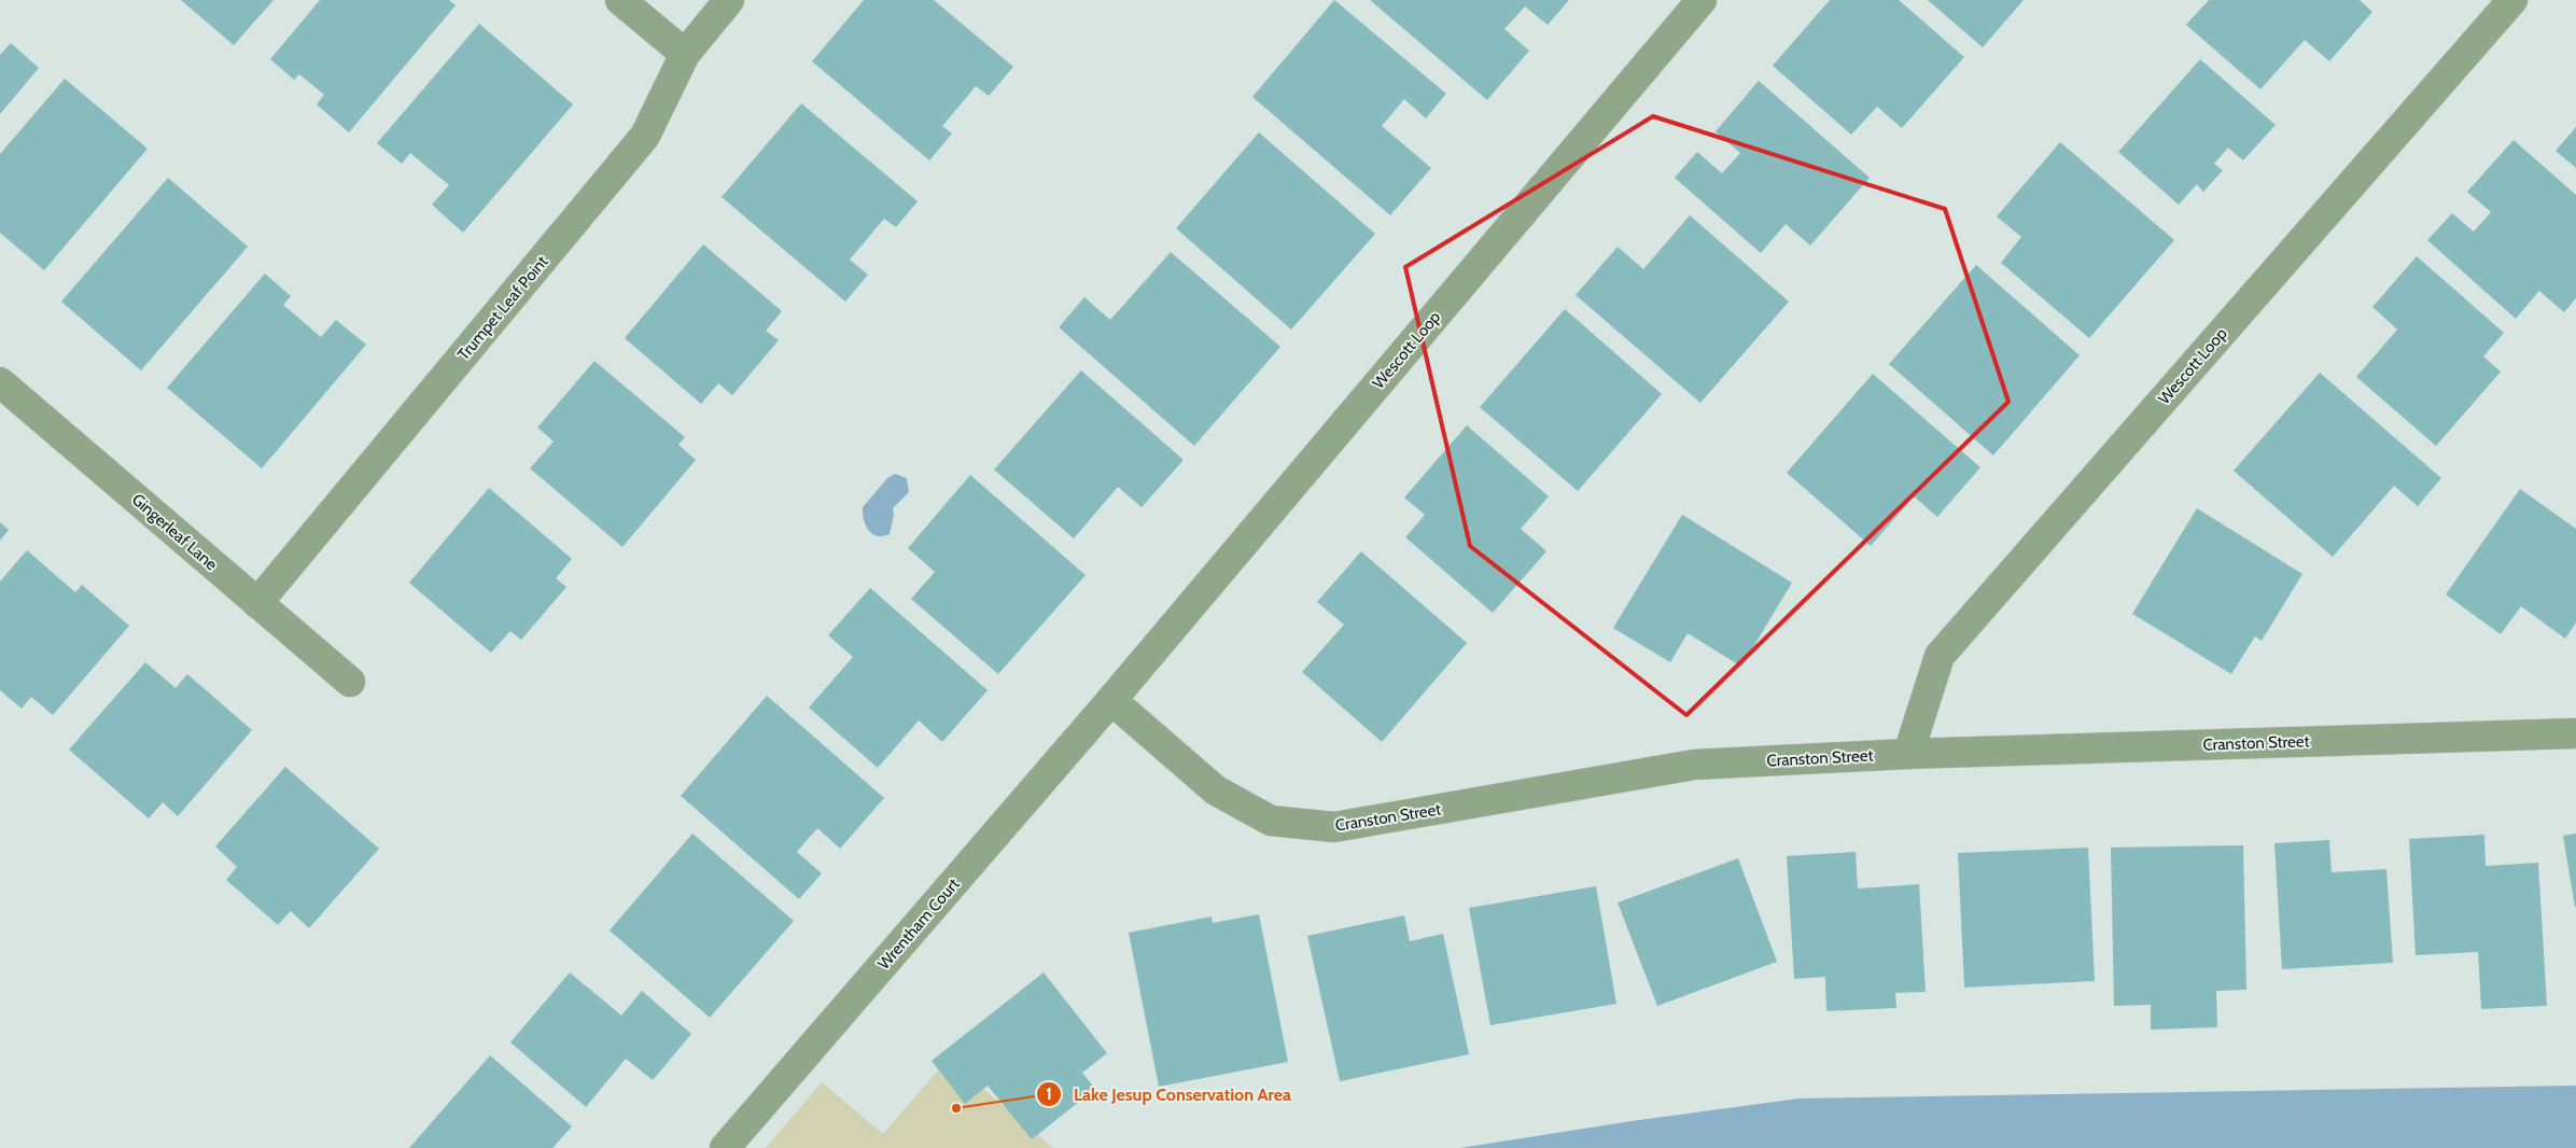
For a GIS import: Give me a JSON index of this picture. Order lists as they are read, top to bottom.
{
  "streets": {
    "street": [
      "Trumpet Leaf Point",
      "Wescott Loop",
      "Gingerleaf Lane",
      "Cranston Street",
      "Wrentham Court"
    ]
  },
  "crossings": [
    ["Trumpet Leaf Point", "Gingerleaf Lane"],
    ["Wescott Loop", "Cranston Street"],
    ["Wescott Loop", "Wrentham Court"],
    ["Cranston Street", "Wrentham Court"]
  ],
  "places": ["Lake Jesup Conservation Area"]
}
